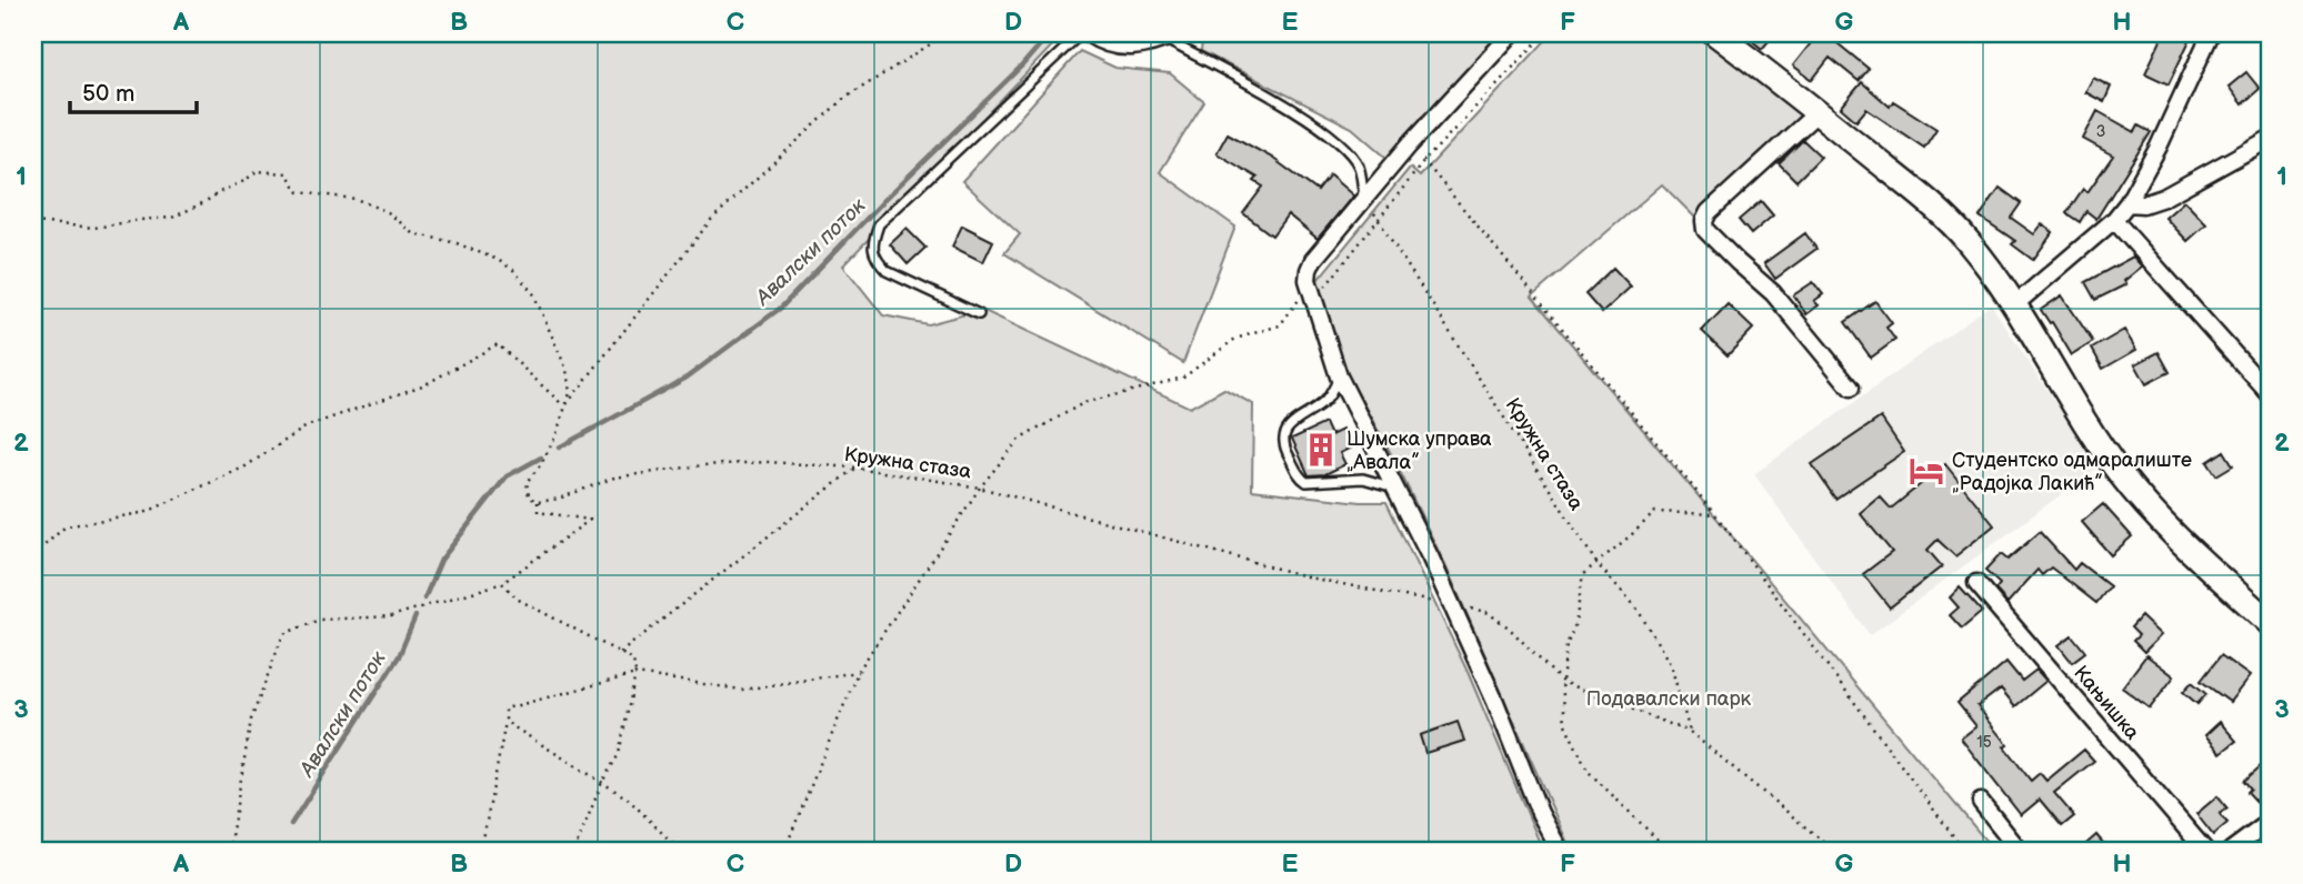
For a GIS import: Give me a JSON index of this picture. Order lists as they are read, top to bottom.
{
  "streets": {
    "street": ["Кањишка"],
    "path": ["Кружна стаза"]
  },
  "water": ["Авалски поток"],
  "parks": ["Подавалски парк"],
  "places": {
    "building": ["Шумска управа „Авала”"],
    "hotel": ["Студентско одмаралиште „Радојка Лакић”"]
  },
  "house_numbers": ["3", "15"],
  "scale_bar": "50 m",
  "grid": {
    "columns": [
      "A",
      "B",
      "C",
      "D",
      "E",
      "F",
      "G",
      "H"
    ],
    "rows": ["1", "2", "3"]
  }
}
